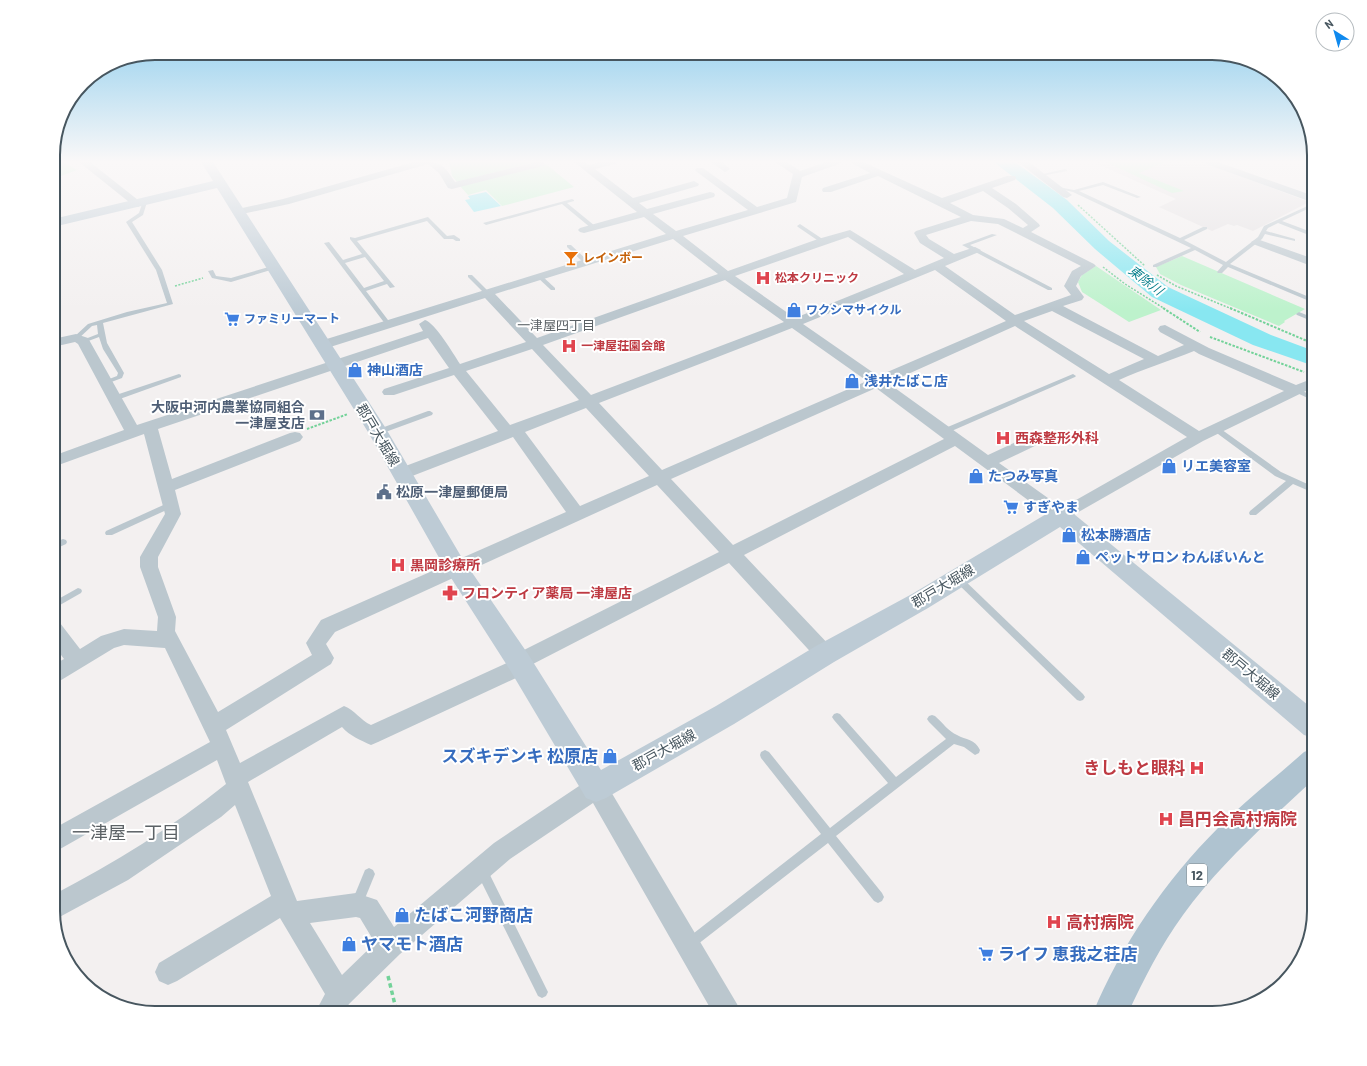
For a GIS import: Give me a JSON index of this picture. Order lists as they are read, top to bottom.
{
  "streets": {
    "main road": ["郡戸大堀線", "12"]
  },
  "districts": ["一津屋四丁目", "一津屋一丁目"],
  "water": ["東除川"],
  "places": {
    "bar": ["レインボー"],
    "hospital": [
      "松本クリニック",
      "一津屋荘園会館",
      "西森整形外科",
      "黒岡診療所",
      "きしもと眼科",
      "昌円会高村病院",
      "高村病院"
    ],
    "shop": [
      "ワクシマサイクル",
      "神山酒店",
      "浅井たばこ店",
      "リエ美容室",
      "たつみ写真",
      "松本勝酒店",
      "ペットサロン わんぽいんと",
      "スズキデンキ 松原店",
      "たばこ河野商店",
      "ヤマモト酒店"
    ],
    "supermarket": ["ファミリーマート", "すぎやま", "ライフ 恵我之荘店"],
    "bank": ["大阪中河内農業協同組合 一津屋支店"],
    "public building": ["松原一津屋郵便局"],
    "pharmacy": ["フロンティア薬局 一津屋店"]
  },
  "north": "top left"
}
